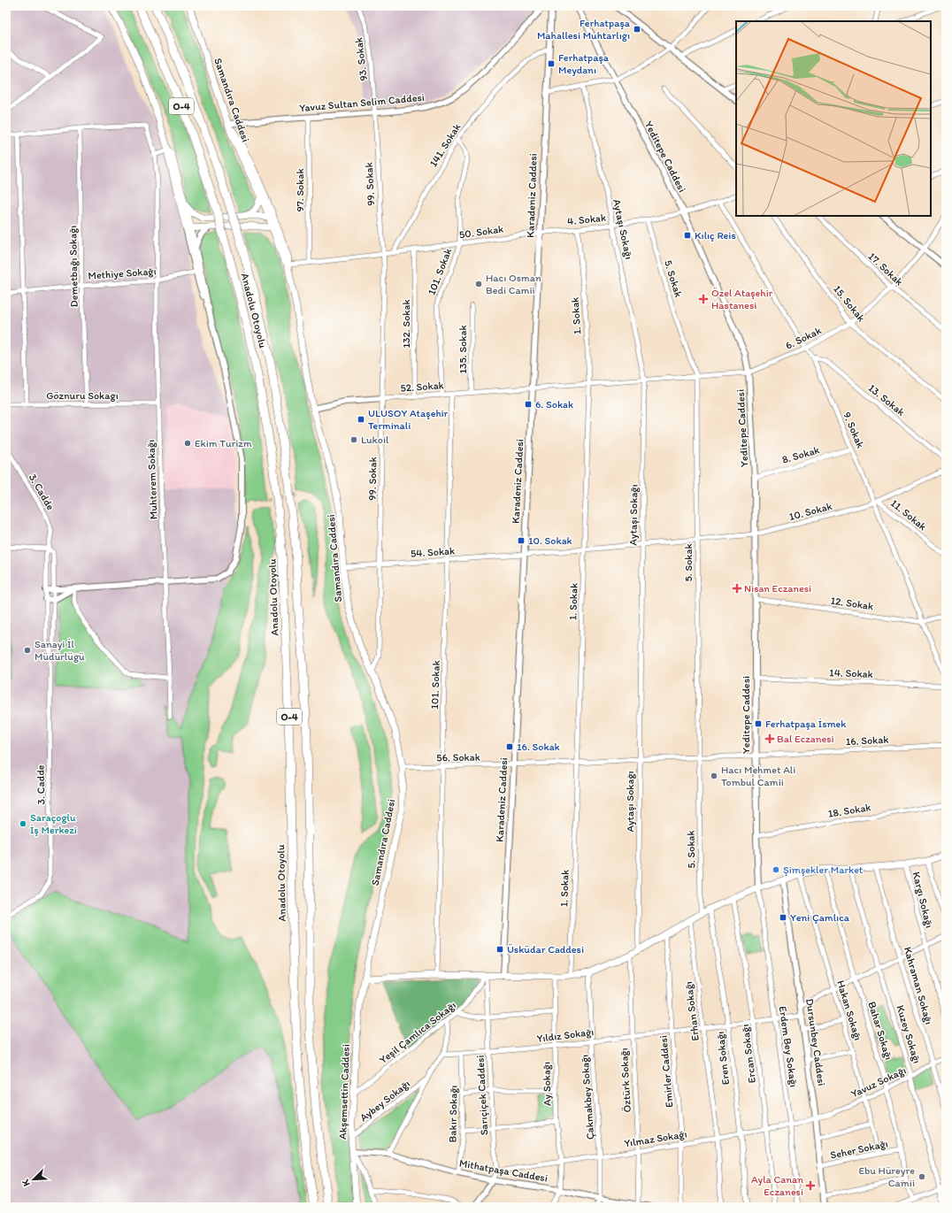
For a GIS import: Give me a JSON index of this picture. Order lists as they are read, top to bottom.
{
  "streets": {
    "highway": ["O-4", "Anadolu Otoyolu"],
    "main road": ["Samandıra Caddesi", "Akşemsettin Caddesi"],
    "street": [
      "93. Sokak",
      "Yavuz Sultan Selim Caddesi",
      "141. Sokak",
      "Yeditepe Caddesi",
      "99. Sokak",
      "97. Sokak",
      "Karadeniz Caddesi",
      "4. Sokak",
      "Aytaşı Sokağı",
      "50. Sokak",
      "Demetbağı Sokağı",
      "17. Sokak",
      "101. Sokak",
      "Methiye Sokağı",
      "5. Sokak",
      "15. Sokak",
      "1. Sokak",
      "132. Sokak",
      "6. Sokak",
      "135. Sokak",
      "52. Sokak",
      "Göznuru Sokağı",
      "13. Sokak",
      "9. Sokak",
      "8. Sokak",
      "Muhterem Sokağı",
      "3. Cadde",
      "10. Sokak",
      "11. Sokak",
      "54. Sokak",
      "12. Sokak",
      "14. Sokak",
      "16. Sokak",
      "56. Sokak",
      "18. Sokak",
      "Kargı Sokağı",
      "Kahraman Sokağı",
      "Hakan Sokağı",
      "Erhan Sokağı",
      "Bahar Sokağı",
      "Yeşil Çamlıca Sokağı",
      "Kuzey Sokağı",
      "Yıldız Sokağı",
      "Dursunbey Caddesi",
      "Erdem Bey Sokağı",
      "Ercan Sokağı",
      "Eren Sokağı",
      "Emirler Caddesi",
      "Öztürk Sokağı",
      "Yavuz Sokağı",
      "Ay Sokağı",
      "Sarıçiçek Caddesi",
      "Çakmakbey Sokağı",
      "Aybey Sokağı",
      "Bakır Sokağı",
      "Yılmaz Sokağı",
      "Seher Sokağı",
      "Mithatpaşa Caddesi"
    ]
  },
  "crossings": [
    ["93. Sokak", "Yavuz Sultan Selim Caddesi"],
    ["93. Sokak", "99. Sokak"],
    ["Samandıra Caddesi", "Yavuz Sultan Selim Caddesi"],
    ["Samandıra Caddesi", "99. Sokak"],
    ["Samandıra Caddesi", "50. Sokak"],
    ["Samandıra Caddesi", "52. Sokak"],
    ["Samandıra Caddesi", "54. Sokak"],
    ["Samandıra Caddesi", "56. Sokak"],
    ["Samandıra Caddesi", "Akşemsettin Caddesi"],
    ["Yavuz Sultan Selim Caddesi", "99. Sokak"],
    ["Yavuz Sultan Selim Caddesi", "97. Sokak"],
    ["141. Sokak", "Karadeniz Caddesi"],
    ["141. Sokak", "50. Sokak"],
    ["141. Sokak", "101. Sokak"],
    ["Yeditepe Caddesi", "4. Sokak"],
    ["Yeditepe Caddesi", "6. Sokak"],
    ["Yeditepe Caddesi", "8. Sokak"],
    ["Yeditepe Caddesi", "10. Sokak"],
    ["Yeditepe Caddesi", "12. Sokak"],
    ["Yeditepe Caddesi", "14. Sokak"],
    ["Yeditepe Caddesi", "16. Sokak"],
    ["Yeditepe Caddesi", "18. Sokak"],
    ["Yeditepe Caddesi", "Erdem Bey Sokağı"],
    ["99. Sokak", "50. Sokak"],
    ["99. Sokak", "52. Sokak"],
    ["99. Sokak", "54. Sokak"],
    ["97. Sokak", "50. Sokak"],
    ["Karadeniz Caddesi", "4. Sokak"],
    ["Karadeniz Caddesi", "50. Sokak"],
    ["Karadeniz Caddesi", "6. Sokak"],
    ["Karadeniz Caddesi", "52. Sokak"],
    ["Karadeniz Caddesi", "10. Sokak"],
    ["Karadeniz Caddesi", "54. Sokak"],
    ["Karadeniz Caddesi", "16. Sokak"],
    ["Karadeniz Caddesi", "56. Sokak"],
    ["4. Sokak", "Aytaşı Sokağı"],
    ["4. Sokak", "50. Sokak"],
    ["4. Sokak", "5. Sokak"],
    ["4. Sokak", "1. Sokak"],
    ["4. Sokak", "9. Sokak"],
    ["Aytaşı Sokağı", "6. Sokak"],
    ["Aytaşı Sokağı", "10. Sokak"],
    ["Aytaşı Sokağı", "16. Sokak"],
    ["50. Sokak", "101. Sokak"],
    ["50. Sokak", "132. Sokak"],
    ["Demetbağı Sokağı", "Methiye Sokağı"],
    ["Demetbağı Sokağı", "Göznuru Sokağı"],
    ["Demetbağı Sokağı", "Muhterem Sokağı"],
    ["17. Sokak", "6. Sokak"],
    ["101. Sokak", "52. Sokak"],
    ["101. Sokak", "54. Sokak"],
    ["101. Sokak", "56. Sokak"],
    ["Methiye Sokağı", "Muhterem Sokağı"],
    ["5. Sokak", "6. Sokak"],
    ["5. Sokak", "10. Sokak"],
    ["5. Sokak", "16. Sokak"],
    ["15. Sokak", "6. Sokak"],
    ["1. Sokak", "6. Sokak"],
    ["1. Sokak", "10. Sokak"],
    ["1. Sokak", "16. Sokak"],
    ["132. Sokak", "52. Sokak"],
    ["6. Sokak", "52. Sokak"],
    ["6. Sokak", "9. Sokak"],
    ["135. Sokak", "52. Sokak"],
    ["Göznuru Sokağı", "Muhterem Sokağı"],
    ["13. Sokak", "9. Sokak"],
    ["9. Sokak", "8. Sokak"],
    ["9. Sokak", "10. Sokak"],
    ["9. Sokak", "11. Sokak"],
    ["9. Sokak", "12. Sokak"],
    ["10. Sokak", "11. Sokak"],
    ["10. Sokak", "54. Sokak"],
    ["16. Sokak", "56. Sokak"],
    ["Kahraman Sokağı", "Yavuz Sokağı"],
    ["Hakan Sokağı", "Yavuz Sokağı"],
    ["Hakan Sokağı", "Seher Sokağı"],
    ["Erhan Sokağı", "Yıldız Sokağı"],
    ["Erhan Sokağı", "Yılmaz Sokağı"],
    ["Bahar Sokağı", "Yavuz Sokağı"],
    ["Bahar Sokağı", "Seher Sokağı"],
    ["Yeşil Çamlıca Sokağı", "Akşemsettin Caddesi"],
    ["Yeşil Çamlıca Sokağı", "Sarıçiçek Caddesi"],
    ["Kuzey Sokağı", "Yavuz Sokağı"],
    ["Yıldız Sokağı", "Dursunbey Caddesi"],
    ["Yıldız Sokağı", "Erdem Bey Sokağı"],
    ["Yıldız Sokağı", "Ercan Sokağı"],
    ["Yıldız Sokağı", "Eren Sokağı"],
    ["Yıldız Sokağı", "Emirler Caddesi"],
    ["Yıldız Sokağı", "Öztürk Sokağı"],
    ["Yıldız Sokağı", "Ay Sokağı"],
    ["Yıldız Sokağı", "Sarıçiçek Caddesi"],
    ["Yıldız Sokağı", "Çakmakbey Sokağı"],
    ["Yıldız Sokağı", "Bakır Sokağı"],
    ["Dursunbey Caddesi", "Yavuz Sokağı"],
    ["Dursunbey Caddesi", "Yılmaz Sokağı"],
    ["Dursunbey Caddesi", "Seher Sokağı"],
    ["Erdem Bey Sokağı", "Yılmaz Sokağı"],
    ["Ercan Sokağı", "Yılmaz Sokağı"],
    ["Eren Sokağı", "Yılmaz Sokağı"],
    ["Emirler Caddesi", "Yılmaz Sokağı"],
    ["Öztürk Sokağı", "Yılmaz Sokağı"],
    ["Öztürk Sokağı", "Mithatpaşa Caddesi"],
    ["Yavuz Sokağı", "Yılmaz Sokağı"],
    ["Ay Sokağı", "Yılmaz Sokağı"],
    ["Ay Sokağı", "Mithatpaşa Caddesi"],
    ["Akşemsettin Caddesi", "Aybey Sokağı"],
    ["Akşemsettin Caddesi", "Mithatpaşa Caddesi"],
    ["Sarıçiçek Caddesi", "Yılmaz Sokağı"],
    ["Çakmakbey Sokağı", "Yılmaz Sokağı"],
    ["Çakmakbey Sokağı", "Mithatpaşa Caddesi"],
    ["Bakır Sokağı", "Mithatpaşa Caddesi"]
  ],
  "places": {
    "transit": [
      "Ferhatpaşa Mahallesi Muhtarlığı",
      "Ferhatpaşa Meydanı",
      "Kılıç Reis",
      "6. Sokak",
      "ULUSOY Ataşehir Terminali",
      "10. Sokak",
      "Ferhatpaşa İsmek",
      "16. Sokak",
      "Yeni Çamlıca",
      "Üsküdar Caddesi"
    ],
    "other": [
      "Hacı Osman Bedi Camii",
      "Lukoil",
      "Ekim Turizm",
      "Sanayi İl Müdürlüğü",
      "Hacı Mehmet Ali Tombul Camii",
      "Saraçoğlu İş Merkezi",
      "Şimşekler Market",
      "Ebu Hüreyre Camii"
    ],
    "health": [
      "Özel Ataşehir Hastanesi",
      "Nisan Eczanesi",
      "Bal Eczanesi",
      "Ayla Canan Eczanesi"
    ]
  },
  "north": "bottom left"
}
